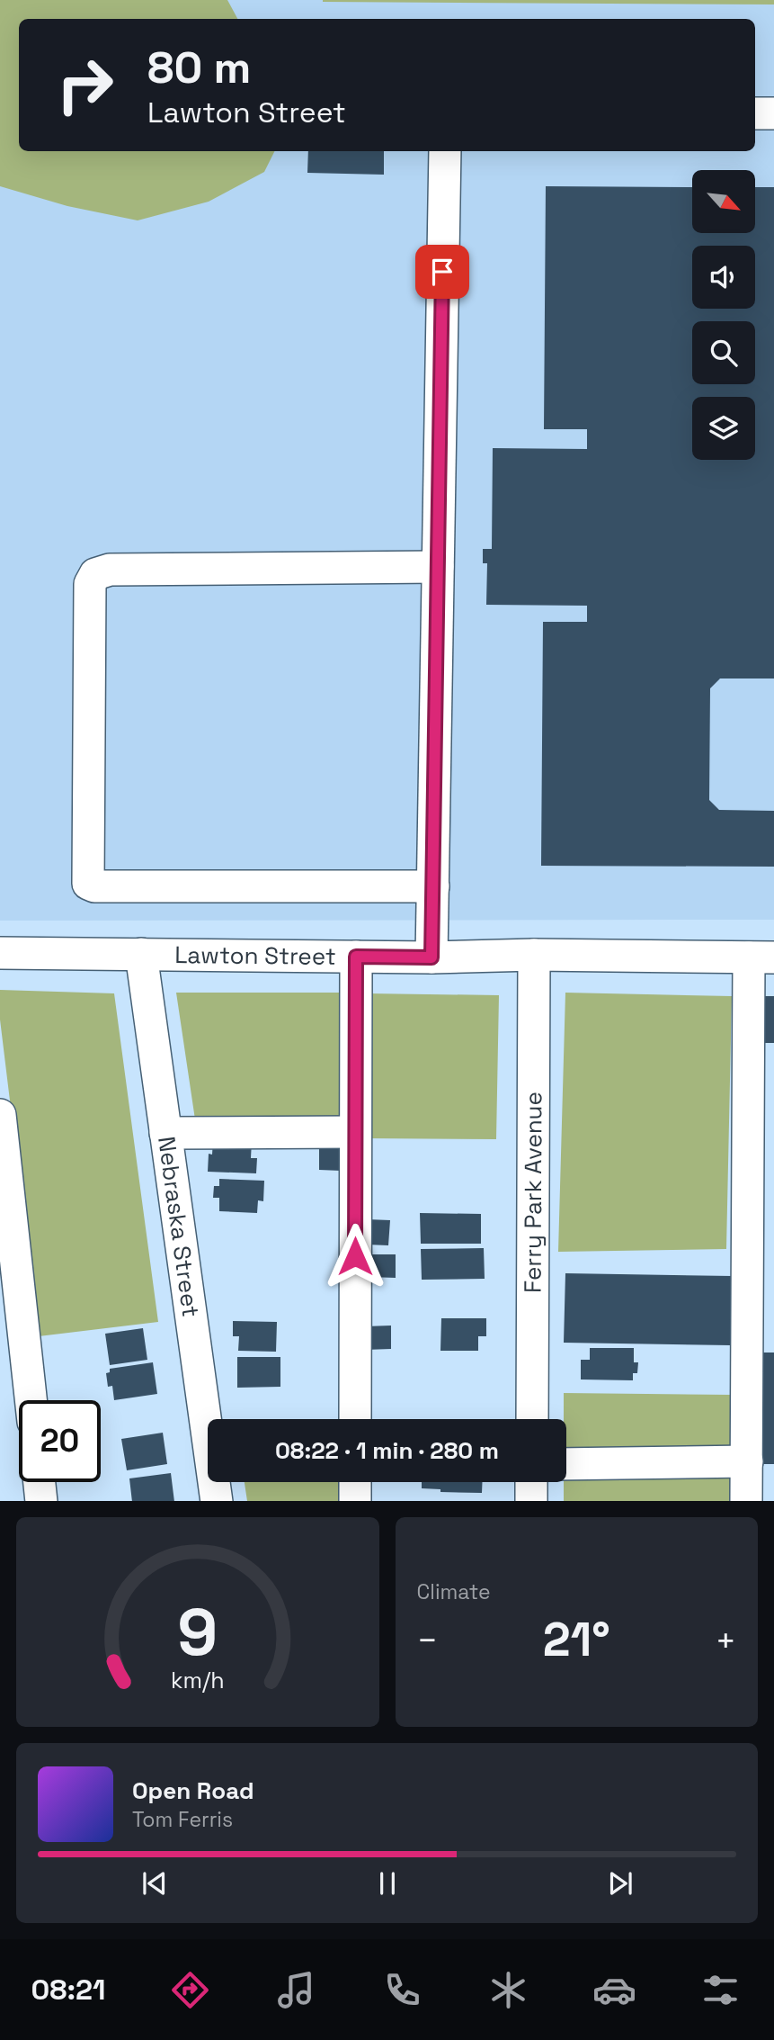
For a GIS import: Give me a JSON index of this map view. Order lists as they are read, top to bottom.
{
  "streets": {
    "street": ["Lawton Street", "Ferry Park Avenue", "Nebraska Street"]
  },
  "crossings": [
    ["Lawton Street", "Ferry Park Avenue"],
    ["Lawton Street", "Nebraska Street"]
  ],
  "north": "bottom right",
  "page": {
    "turn": ["80 m", "Lawton Street"],
    "limit": "20",
    "trip": "08:22 · 1 min · 280 m",
    "tile": "Climate",
    "heat": ["−", "21°", "+"],
    "song": ["Open Road", "Tom Ferris"],
    "tabs": "08:21",
    "gauge": ["9", "km/h"]
  }
}
